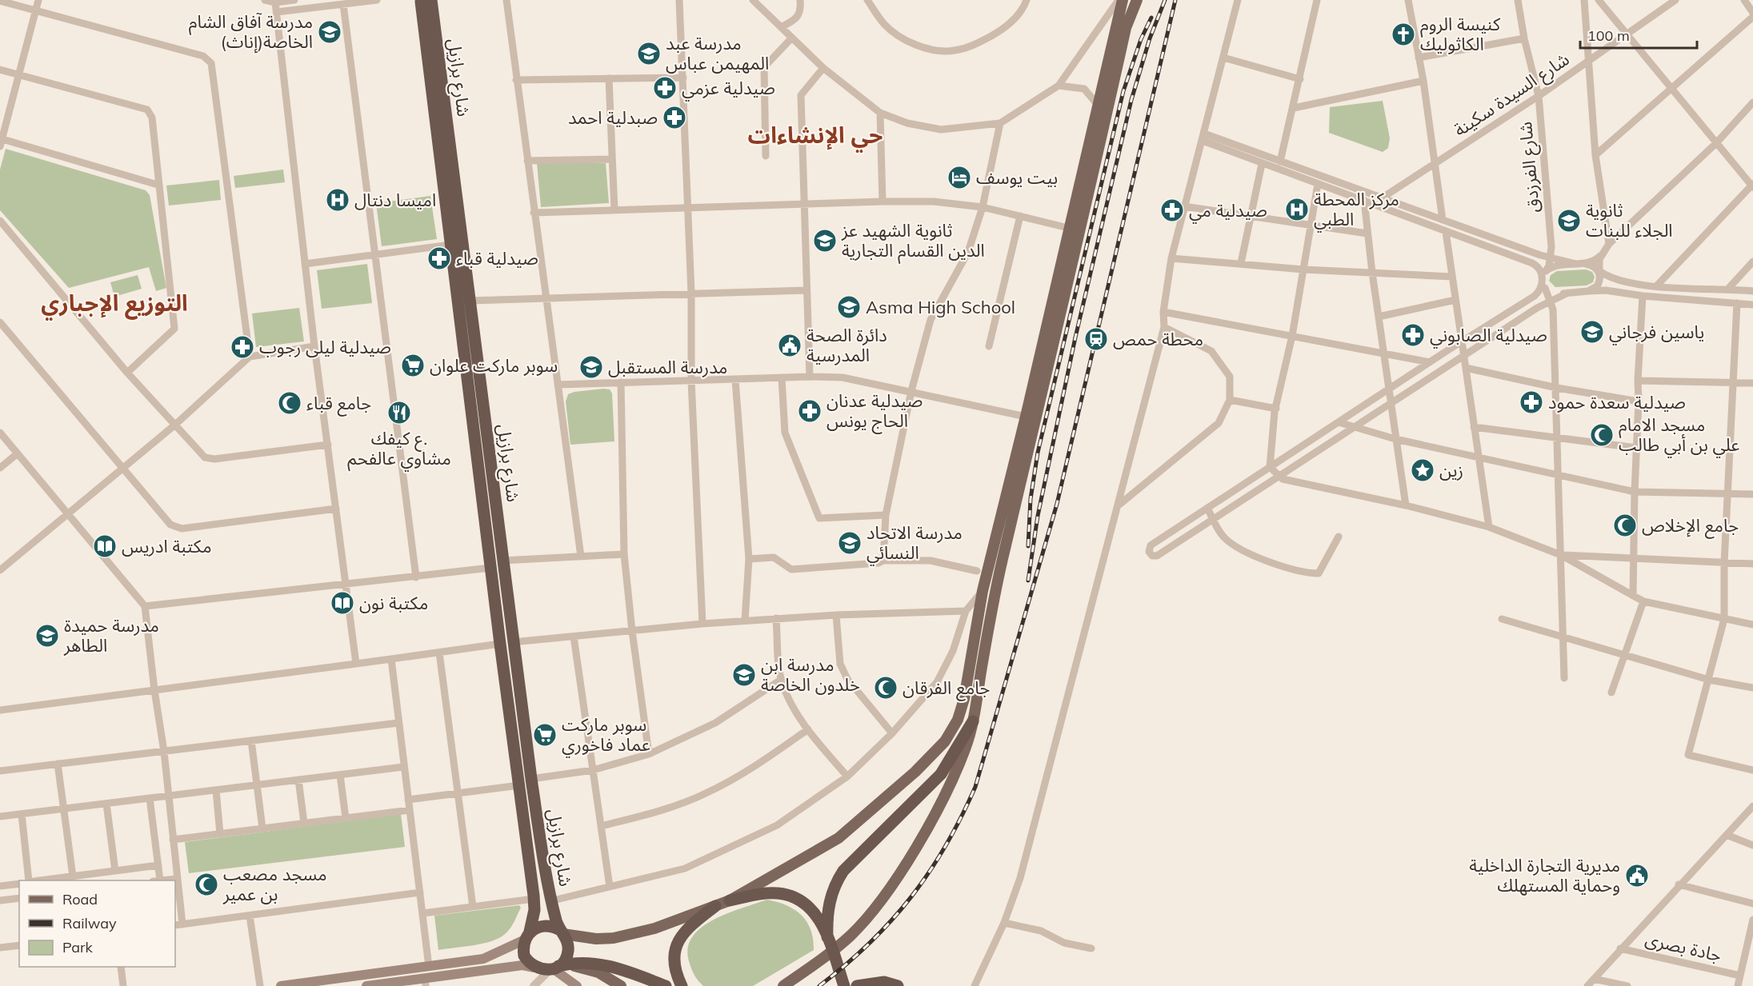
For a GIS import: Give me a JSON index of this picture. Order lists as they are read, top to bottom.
{
  "streets": {
    "highway": ["شارع برازيل"],
    "street": ["شارع السيدة سكينة", "شارع الفرزدق", "جادة بصرى"]
  },
  "crossings": [
    ["شارع السيدة سكينة", "شارع الفرزدق"]
  ],
  "districts": ["حي الإنشاءات", "التوزيع الإجباري"],
  "places": {
    "school or university": [
      "مدرسة آفاق الشام الخاصة(إناث)",
      "مدرسة عبد المهيمن عباس",
      "ثانوية الجلاء للبنات",
      "ثانوية الشهيد عز الدين القسام التجارية",
      "Asma High School",
      "ياسين فرجاني",
      "مدرسة المستقبل",
      "مدرسة الاتحاد النسائي",
      "مدرسة حميدة الطاهر",
      "مدرسة ابن خلدون الخاصة"
    ],
    "church": ["كنيسة الروم الكاثوليك"],
    "pharmacy": [
      "صيدلية عزمي",
      "صبدلية احمد",
      "صيدلية مي",
      "صيدلية قباء",
      "صيدلية الصابوني",
      "صيدلية ليلى رجوب",
      "صيدلية سعدة حمود",
      "صيدلية عدنان الحاج يونس"
    ],
    "hotel": ["بيت يوسف"],
    "hospital": ["اميسا دنتال", "مركز المحطة الطبي"],
    "station": ["محطة حمص"],
    "public building": ["دائرة الصحة المدرسية", "مديرية التجارة الداخلية وحماية المستهلك"],
    "supermarket": ["سوبر ماركت علوان", "سوبر ماركت عماد فاخوري"],
    "mosque": [
      "جامع قباء",
      "مسجد الامام علي بن أبي طالب",
      "جامع الإخلاص",
      "جامع الفرقان",
      "مسجد مصعب بن عمير"
    ],
    "restaurant": ["ع كيفك. مشاوي عالفحم"],
    "place": ["زين"],
    "library": ["مكتبة ادريس", "مكتبة نون"]
  },
  "legend": ["Road", "Railway", "Park"],
  "scale_bar": "100 m"
}
